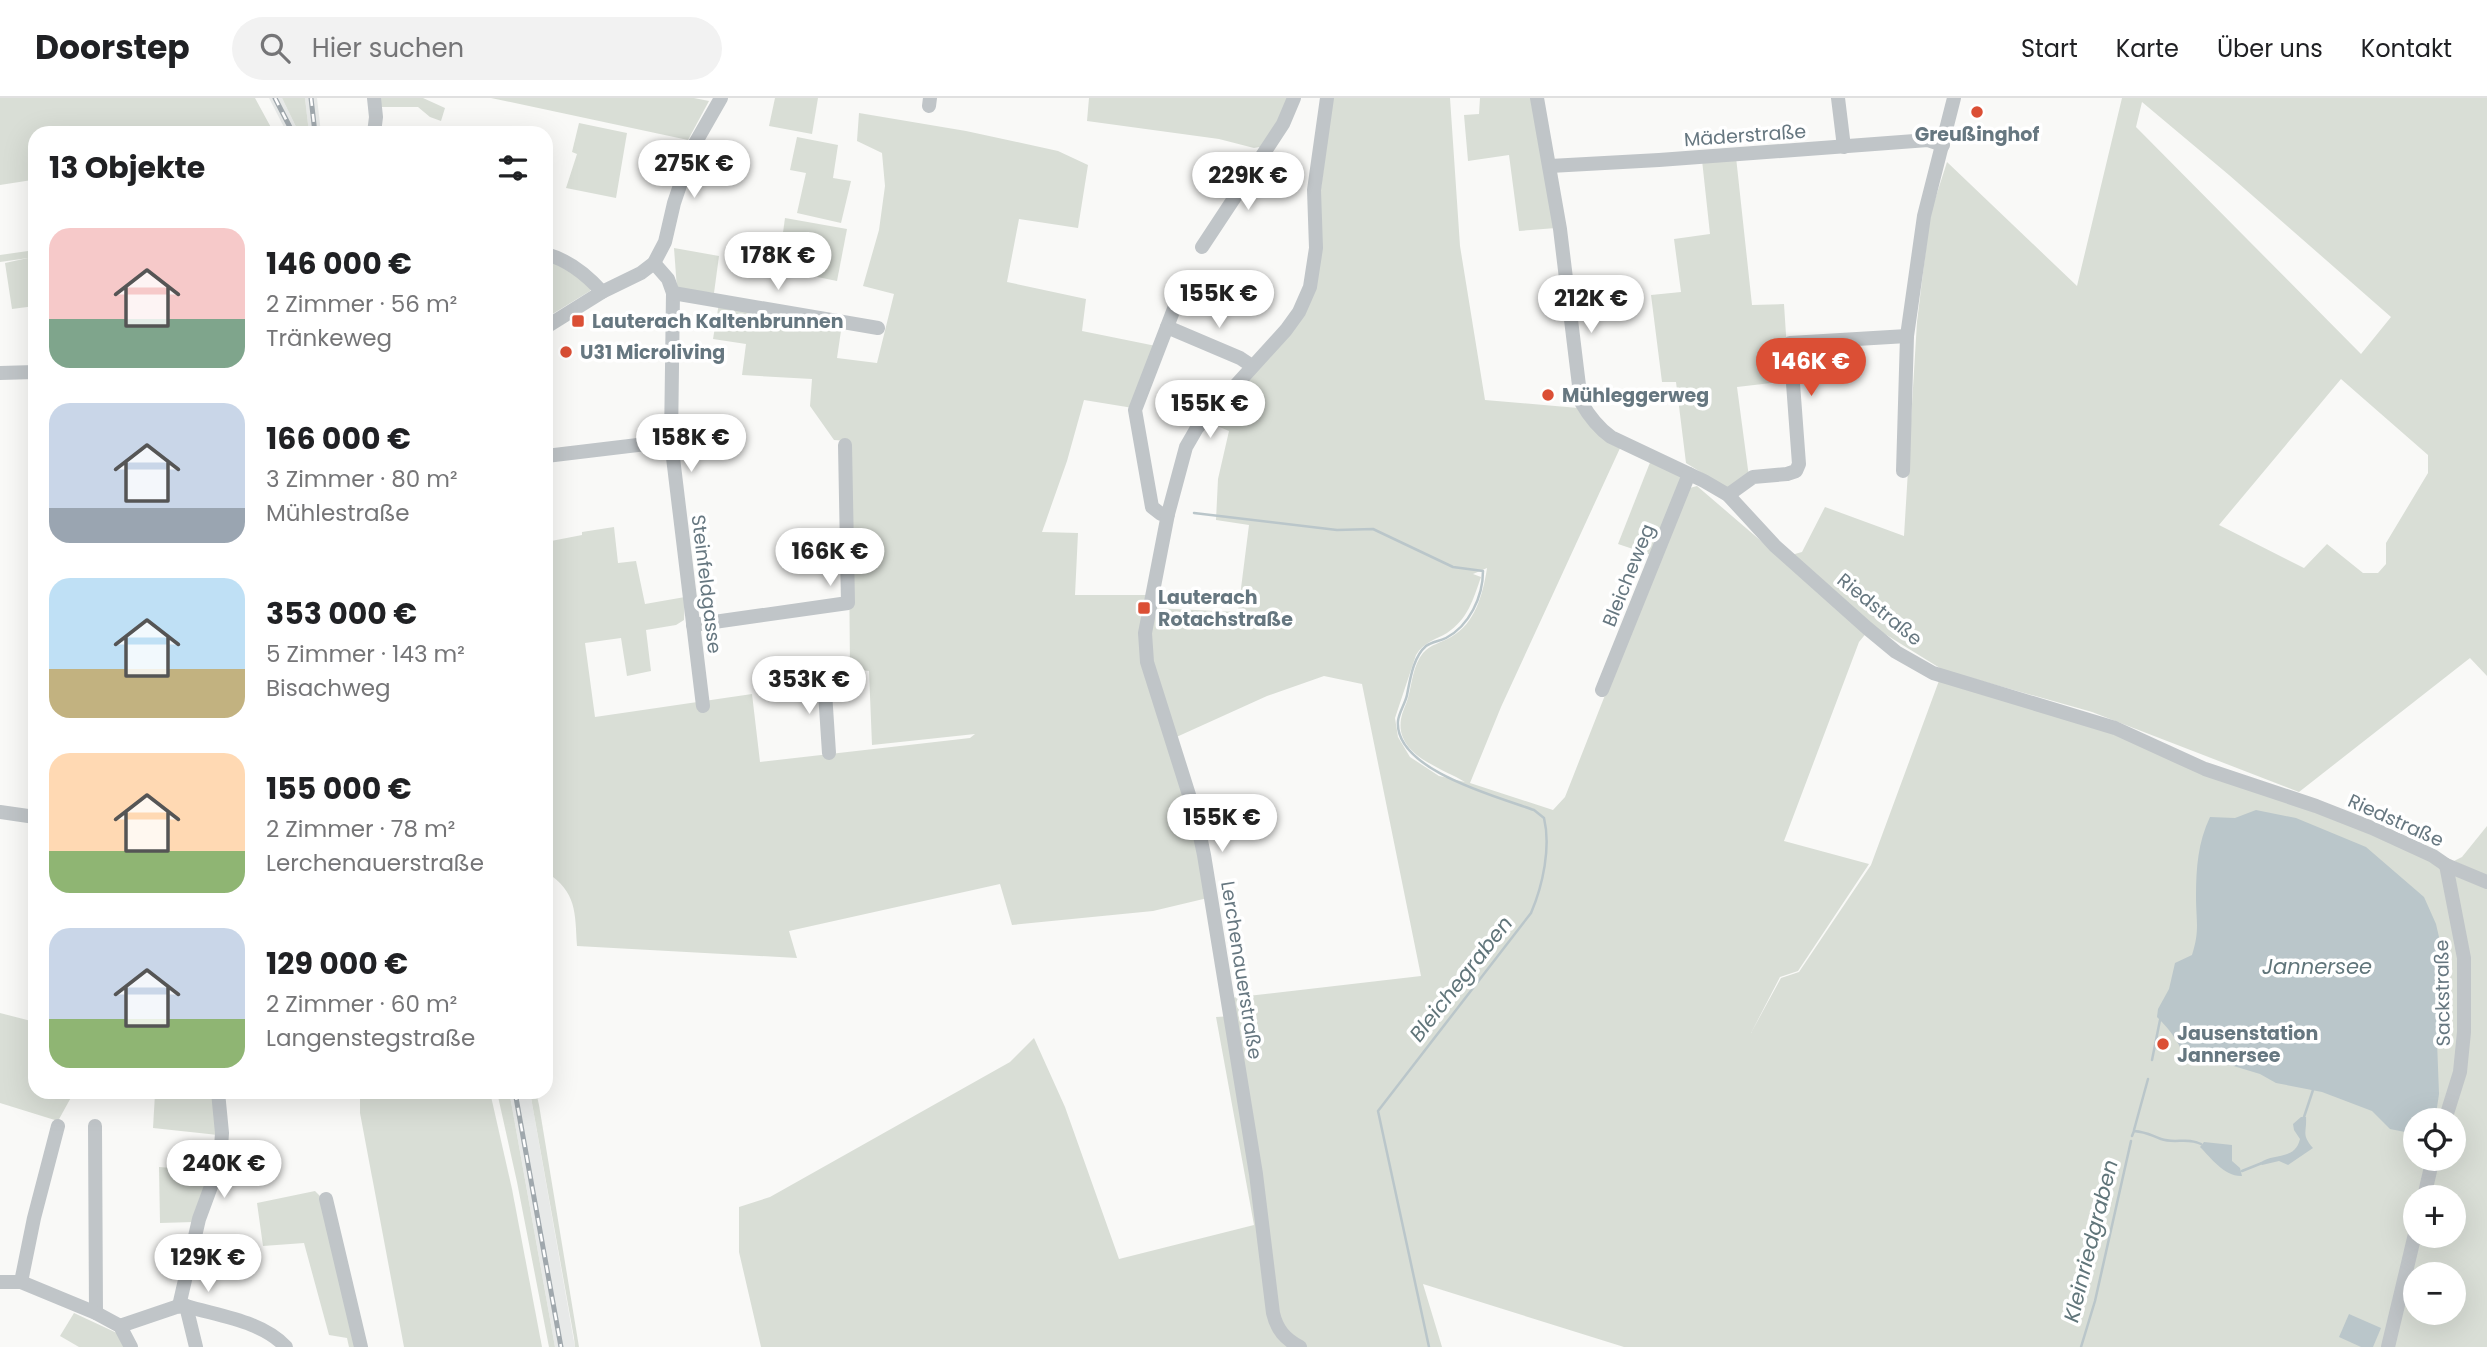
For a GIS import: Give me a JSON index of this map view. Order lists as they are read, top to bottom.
{
  "streets": {
    "street": [
      "Mäderstraße",
      "Bleicheweg",
      "Steinfeldgasse",
      "Riedstraße",
      "Lerchenauerstraße",
      "Sackstraße"
    ]
  },
  "crossings": [
    ["Mäderstraße", "Riedstraße"],
    ["Bleicheweg", "Riedstraße"],
    ["Riedstraße", "Sackstraße"]
  ],
  "water": ["Jannersee", "Bleichegraben", "Kleinriedgraben"],
  "places": {
    "other": [
      "Greußinghof",
      "U31 Microliving",
      "Mühleggerweg",
      "Jausenstation Jannersee"
    ],
    "transit": ["Lauterach Kaltenbrunnen", "Lauterach Rotachstraße"]
  },
  "page": {
    "header": "Doorstep",
    "search": "Hier suchen",
    "nav": [
      "Start",
      "Karte",
      "Über uns",
      "Kontakt"
    ],
    "heading": "13 Objekte",
    "price": [
      "275K €",
      "229K €",
      "178K €",
      "155K €",
      "212K €",
      "146K €",
      "155K €",
      "158K €",
      "166K €",
      "353K €",
      "155K €",
      "240K €",
      "129K €"
    ],
    "list": [
      {
        "name": "146 000 €",
        "note": "2 Zimmer · 56 m² · Tränkeweg"
      },
      {
        "name": "166 000 €",
        "note": "3 Zimmer · 80 m² · Mühlestraße"
      },
      {
        "name": "353 000 €",
        "note": "5 Zimmer · 143 m² · Bisachweg"
      },
      {
        "name": "155 000 €",
        "note": "2 Zimmer · 78 m² · Lerchenauerstraße"
      },
      {
        "name": "129 000 €",
        "note": "2 Zimmer · 60 m² · Langenstegstraße"
      }
    ],
    "map_buttons": ["+", "−"]
  }
}
